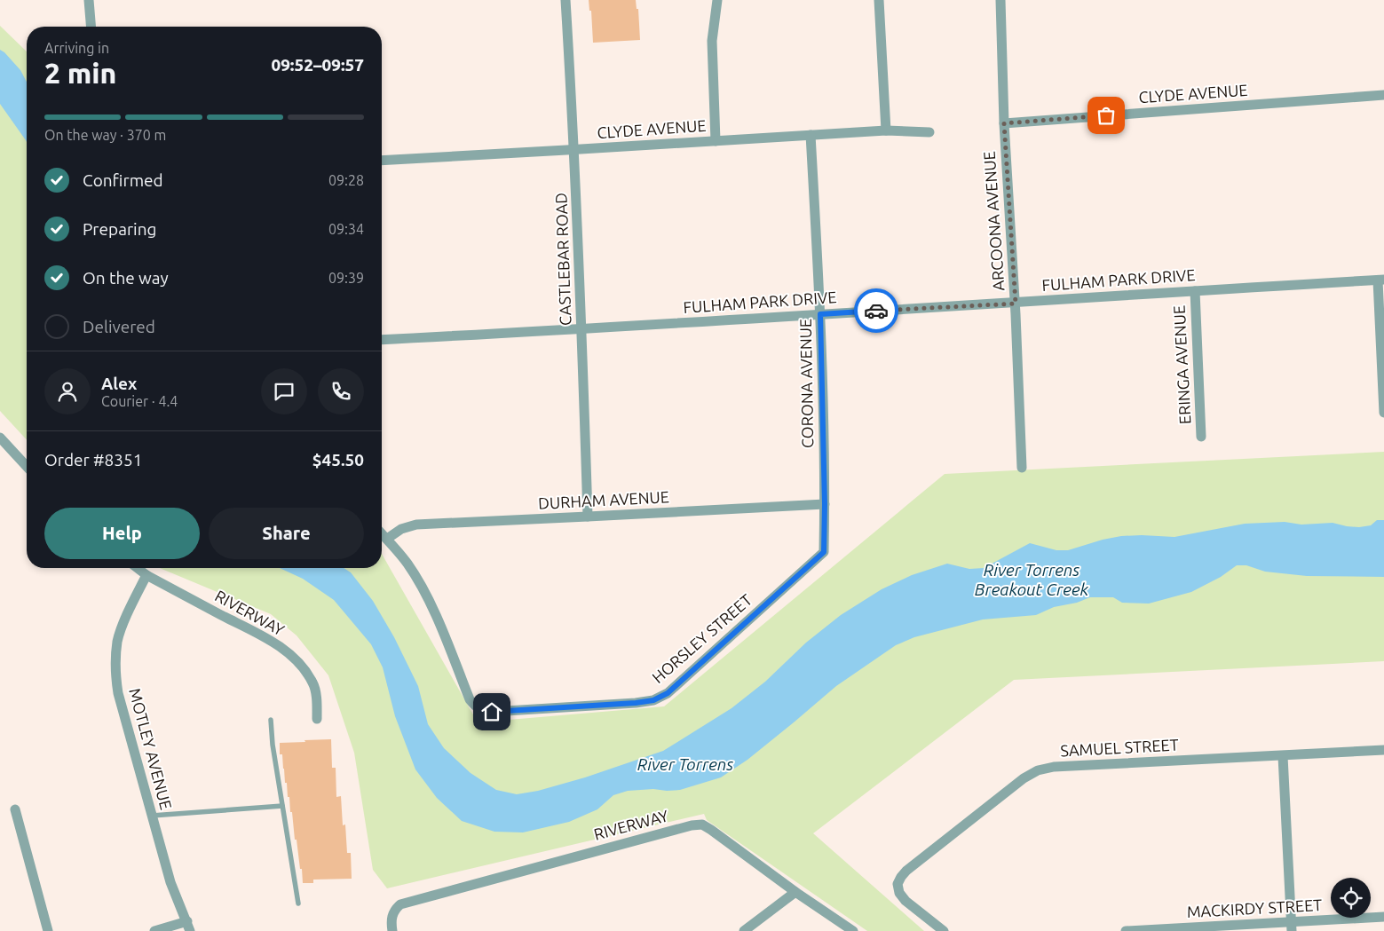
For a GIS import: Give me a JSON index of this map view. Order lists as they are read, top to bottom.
{
  "streets": {
    "street": [
      "CLYDE AVENUE",
      "ARCOONA AVENUE",
      "CASTLEBAR ROAD",
      "FULHAM PARK DRIVE",
      "ERINGA AVENUE",
      "CORONA AVENUE",
      "DURHAM AVENUE",
      "RIVERWAY",
      "HORSLEY STREET",
      "SAMUEL STREET",
      "MOTLEY AVENUE",
      "MACKIRDY STREET"
    ]
  },
  "crossings": [
    ["CLYDE AVENUE", "ARCOONA AVENUE"],
    ["CLYDE AVENUE", "CASTLEBAR ROAD"],
    ["CLYDE AVENUE", "CORONA AVENUE"],
    ["ARCOONA AVENUE", "FULHAM PARK DRIVE"],
    ["CASTLEBAR ROAD", "FULHAM PARK DRIVE"],
    ["CASTLEBAR ROAD", "DURHAM AVENUE"],
    ["FULHAM PARK DRIVE", "ERINGA AVENUE"],
    ["FULHAM PARK DRIVE", "CORONA AVENUE"],
    ["CORONA AVENUE", "DURHAM AVENUE"],
    ["CORONA AVENUE", "HORSLEY STREET"],
    ["DURHAM AVENUE", "HORSLEY STREET"],
    ["RIVERWAY", "MOTLEY AVENUE"]
  ],
  "water": ["River Torrens Breakout Creek", "River Torrens"],
  "page": {
    "heading": ["2 min", "Arriving in", "09:52–09:57"],
    "panel": [
      "Alex",
      "Courier · 4.4",
      "Order #8351",
      "$45.50"
    ],
    "bar": "On the way · 370 m",
    "list": [
      ["Confirmed", "09:28"],
      ["Preparing", "09:34"],
      ["On the way", "09:39"],
      "Delivered"
    ],
    "buttons": ["Help", "Share"]
  }
}
